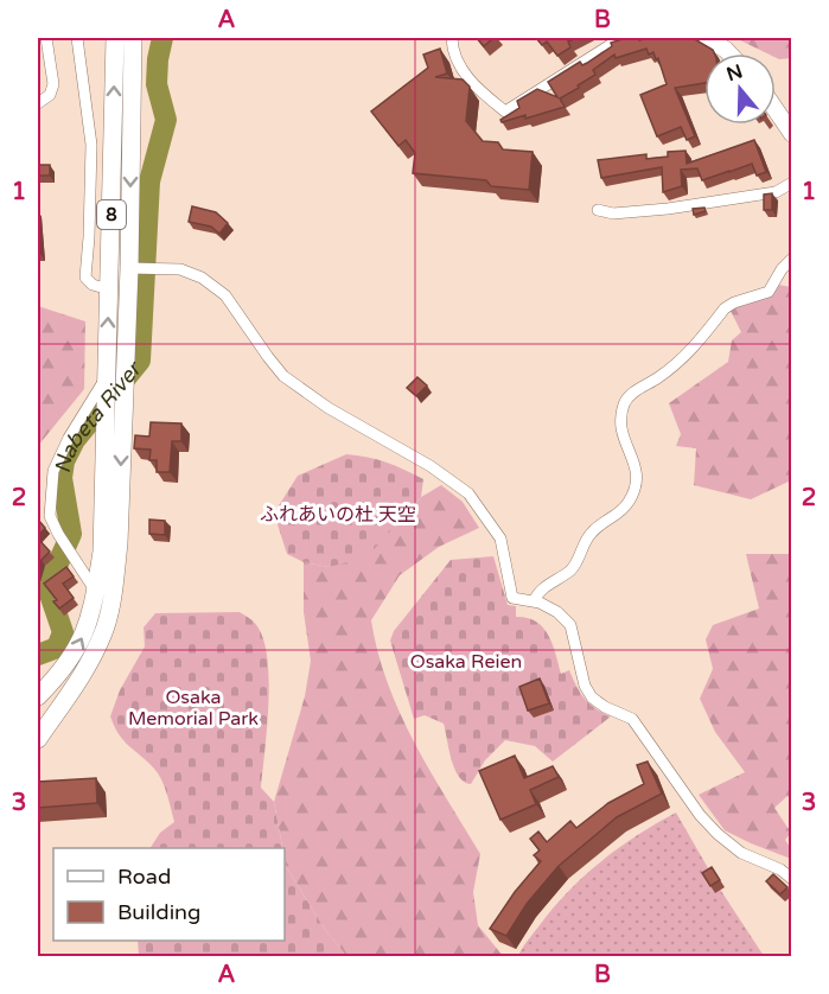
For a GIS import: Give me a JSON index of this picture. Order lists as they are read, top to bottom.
{
  "streets": {
    "main road": ["8"]
  },
  "water": ["Nabeta River"],
  "parks": ["ふれあいの杜 天空", "Osaka Reien", "Osaka Memorial Park"],
  "legend": ["Road", "Building"],
  "north": "top",
  "grid": {
    "columns": ["A", "B"],
    "rows": ["1", "2", "3"]
  }
}
